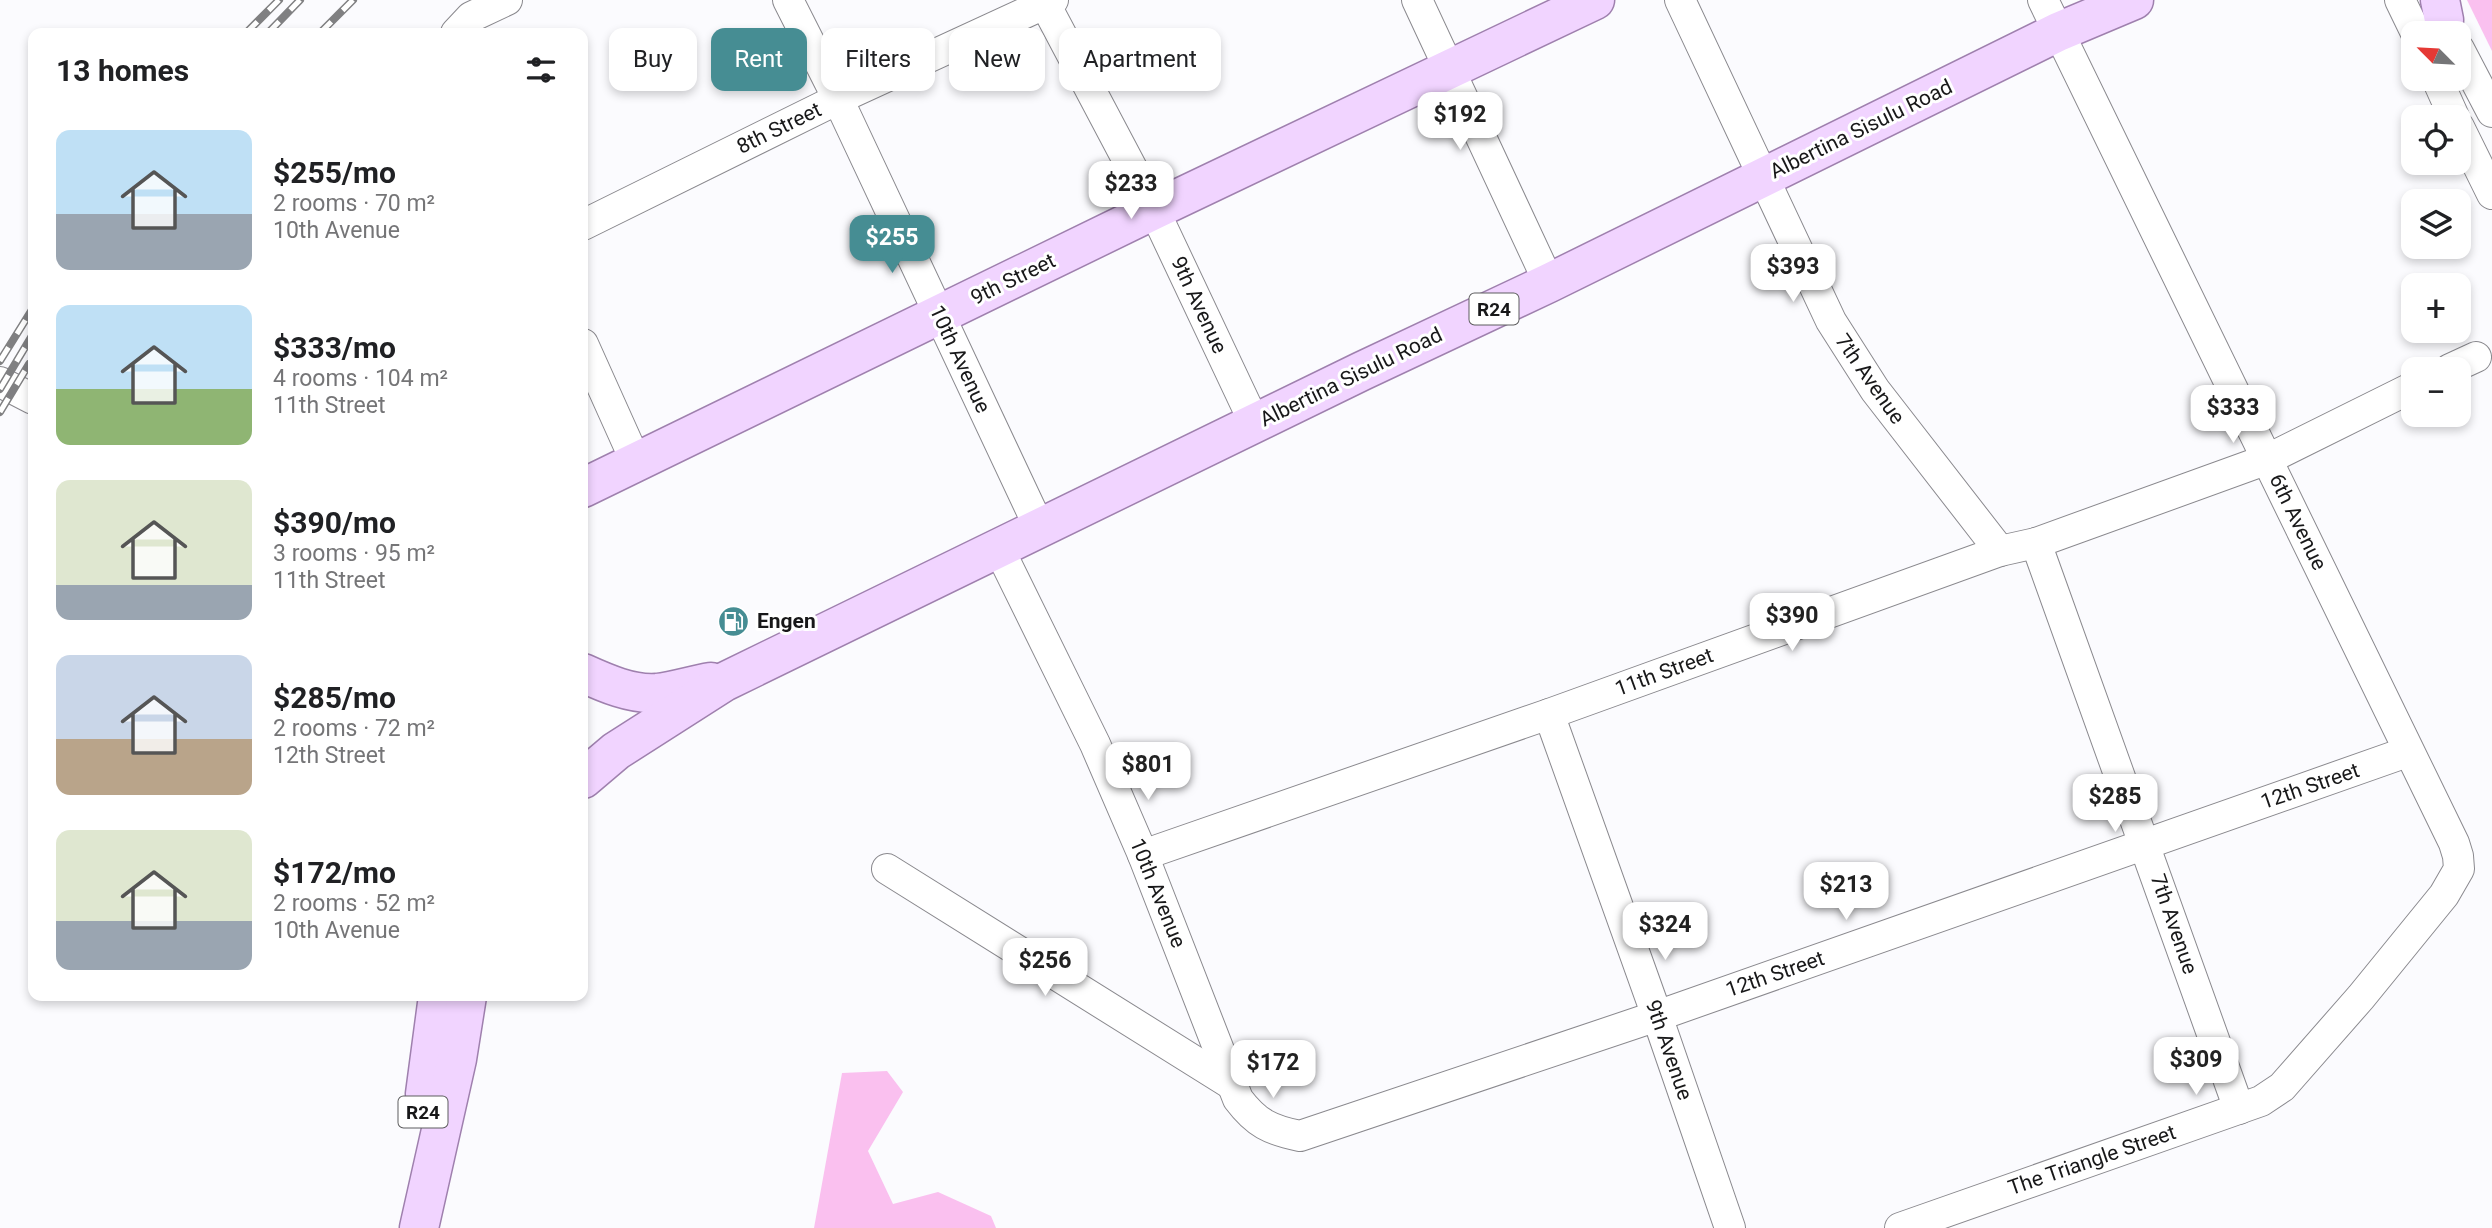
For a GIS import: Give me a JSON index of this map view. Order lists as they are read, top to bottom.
{
  "streets": {
    "main road": ["Albertina Sisulu Road", "9th Street", "R24"],
    "street": [
      "8th Street",
      "9th Avenue",
      "10th Avenue",
      "7th Avenue",
      "6th Avenue",
      "11th Street",
      "12th Street",
      "The Triangle Street"
    ]
  },
  "crossings": [
    ["8th Street", "9th Avenue"],
    ["8th Street", "10th Avenue"],
    ["Albertina Sisulu Road", "9th Avenue"],
    ["Albertina Sisulu Road", "10th Avenue"],
    ["Albertina Sisulu Road", "7th Avenue"],
    ["Albertina Sisulu Road", "6th Avenue"],
    ["9th Street", "9th Avenue"],
    ["9th Street", "10th Avenue"],
    ["9th Avenue", "11th Street"],
    ["9th Avenue", "12th Street"],
    ["10th Avenue", "11th Street"],
    ["10th Avenue", "12th Street"],
    ["7th Avenue", "11th Street"],
    ["7th Avenue", "12th Street"],
    ["7th Avenue", "The Triangle Street"],
    ["6th Avenue", "11th Street"],
    ["6th Avenue", "12th Street"],
    ["6th Avenue", "The Triangle Street"]
  ],
  "places": {
    "fuel station": ["Engen"]
  },
  "north": "top left",
  "page": {
    "map_buttons": ["+", "−"],
    "chip": [
      "Buy",
      "Rent",
      "Filters",
      "New",
      "Apartment"
    ],
    "heading": "13 homes",
    "price": [
      "$192",
      "$233",
      "$255",
      "$393",
      "$333",
      "$390",
      "$801",
      "$285",
      "$213",
      "$324",
      "$256",
      "$309",
      "$172"
    ],
    "list": [
      {
        "name": "$255/mo",
        "note": "2 rooms · 70 m² · 10th Avenue"
      },
      {
        "name": "$333/mo",
        "note": "4 rooms · 104 m² · 11th Street"
      },
      {
        "name": "$390/mo",
        "note": "3 rooms · 95 m² · 11th Street"
      },
      {
        "name": "$285/mo",
        "note": "2 rooms · 72 m² · 12th Street"
      },
      {
        "name": "$172/mo",
        "note": "2 rooms · 52 m² · 10th Avenue"
      }
    ]
  }
}
